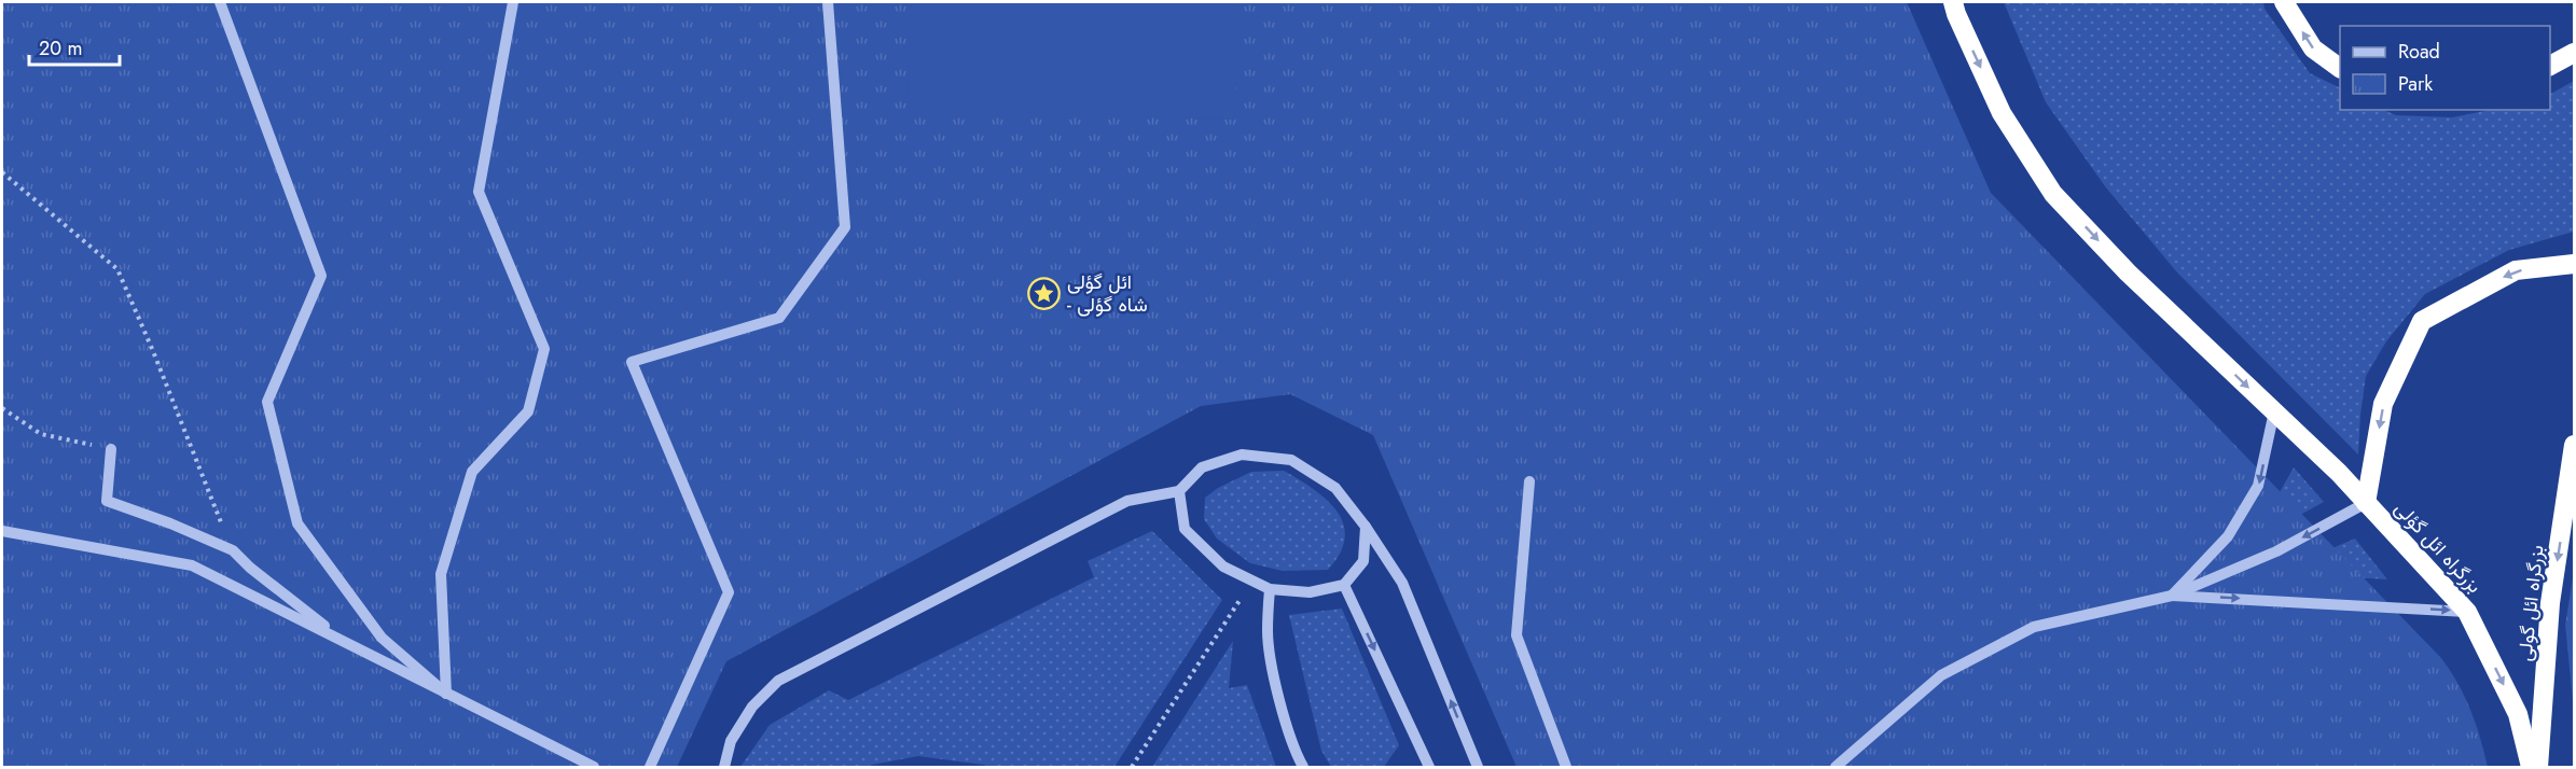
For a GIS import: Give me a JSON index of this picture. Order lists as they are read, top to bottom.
{
  "streets": {
    "highway": ["بزرگراه ائل گؤلی", "بزرگراه ائل گولی"]
  },
  "one_way": ["بزرگراه ائل گؤلی", "بزرگراه ائل گولی"],
  "places": {
    "place": ["ائل گؤلی - شاه گؤلی"]
  },
  "legend": ["Road", "Park"],
  "scale_bar": "20 m"
}
